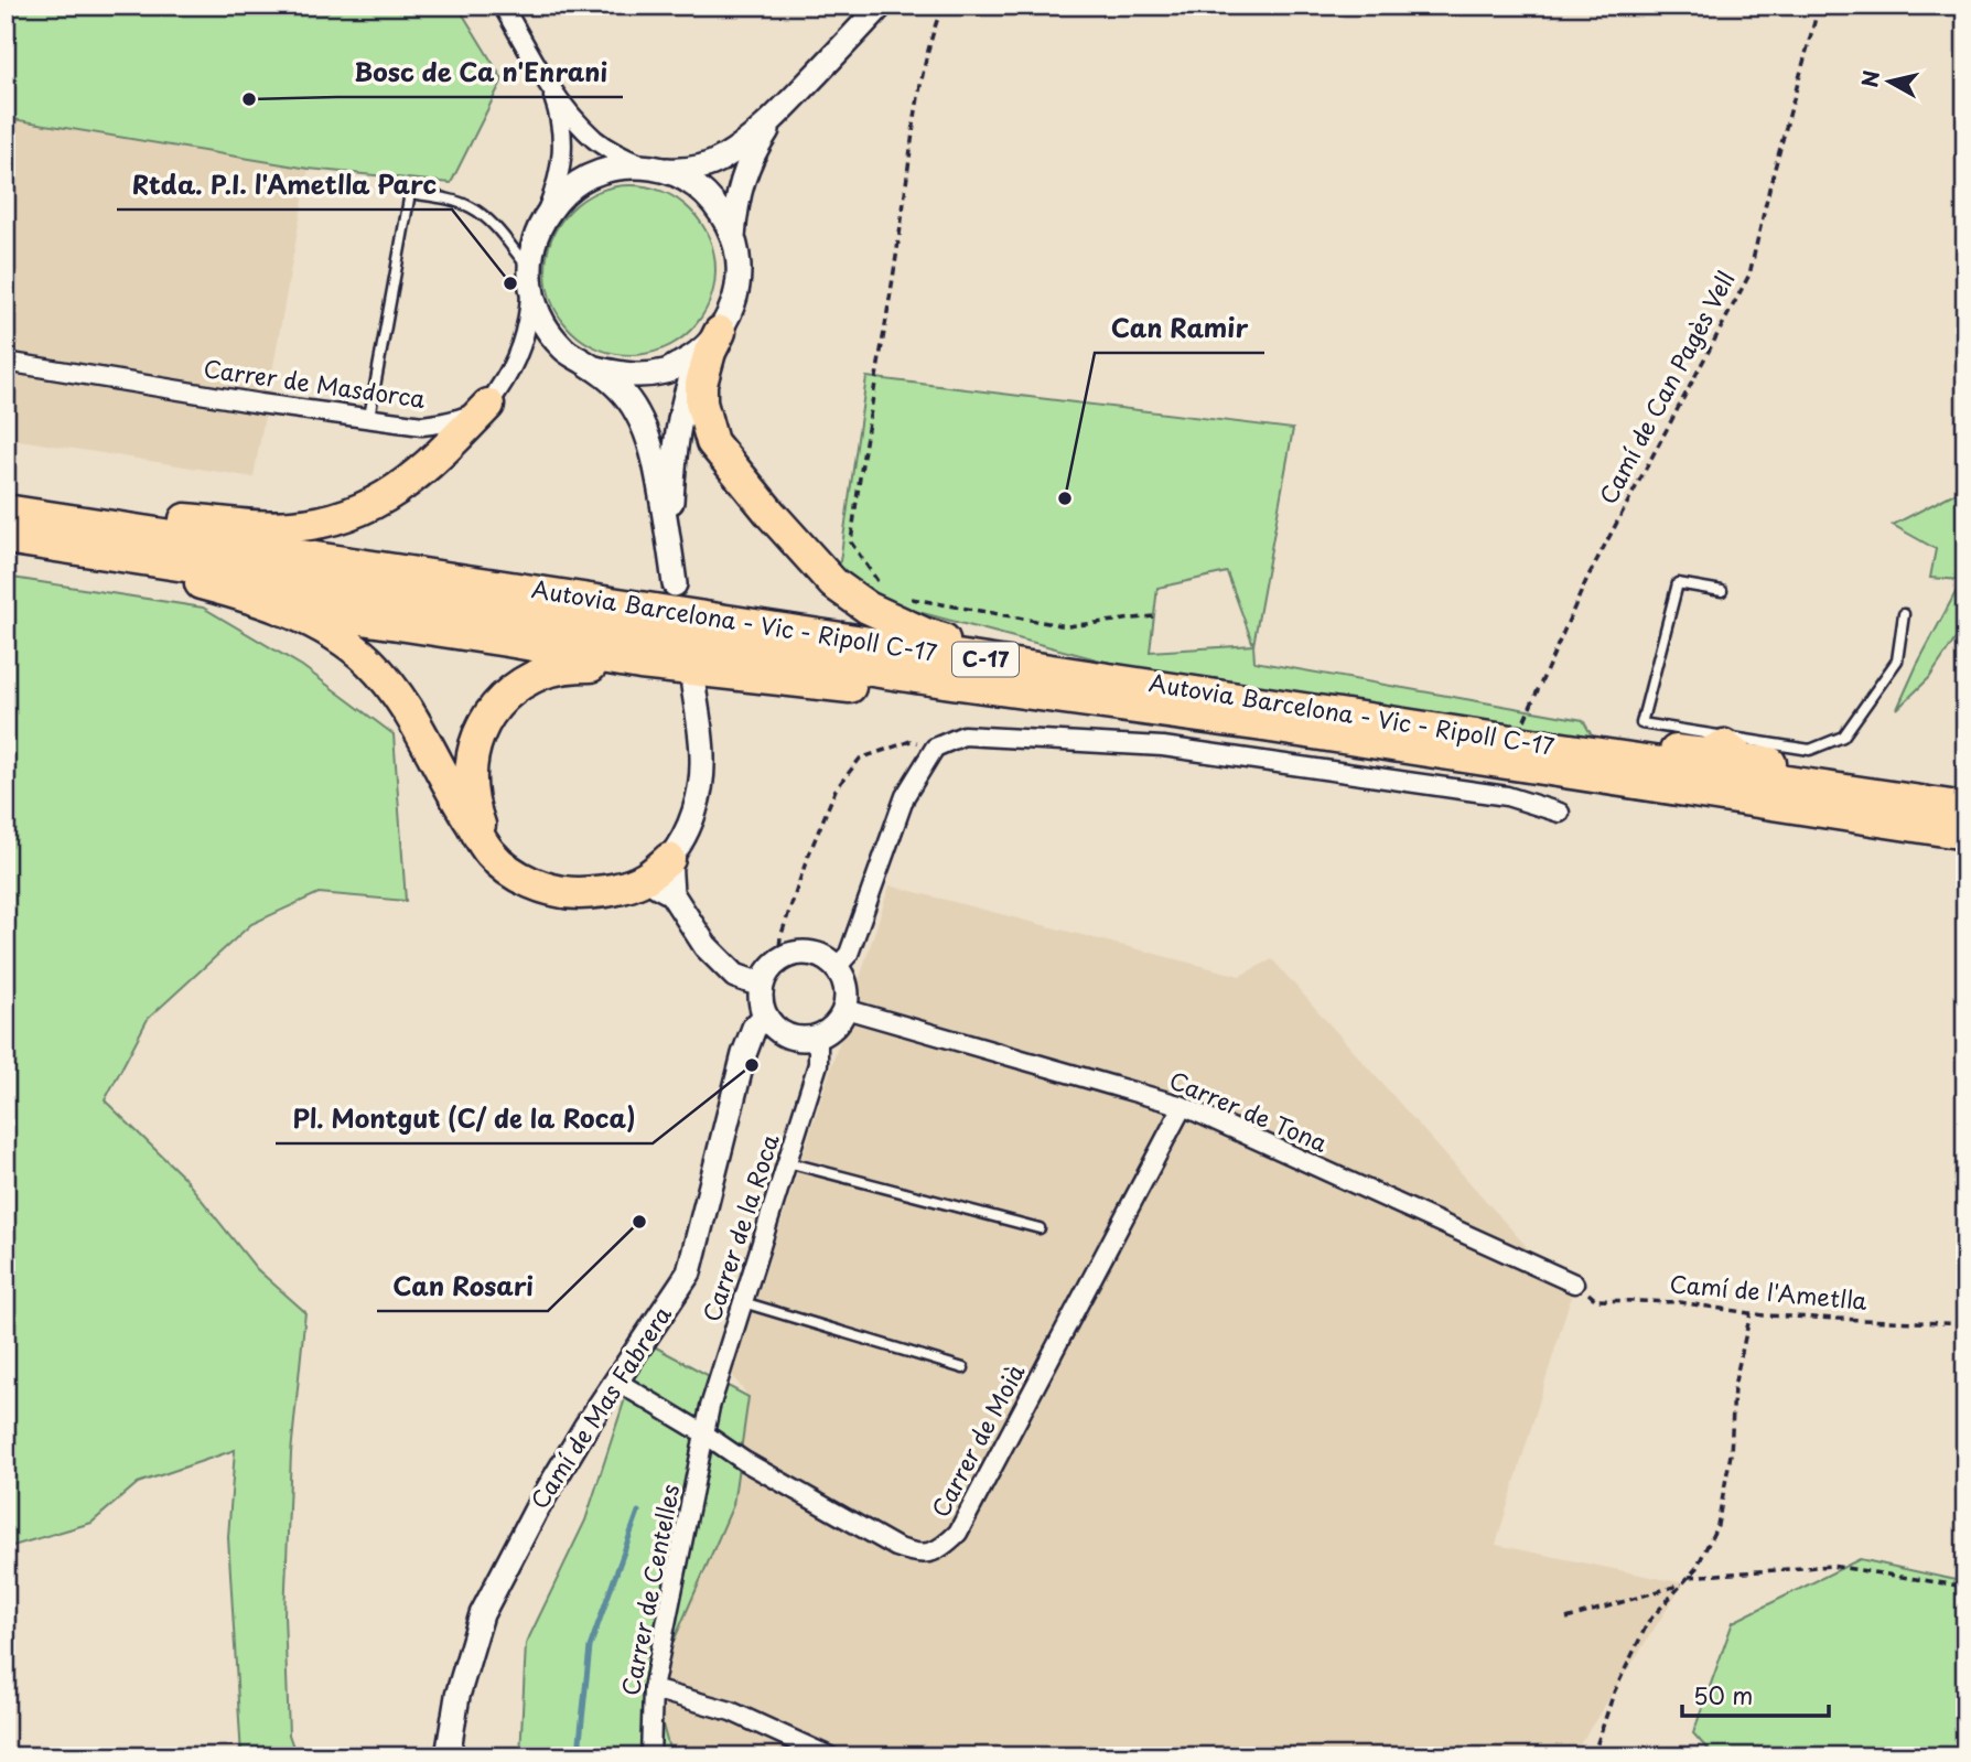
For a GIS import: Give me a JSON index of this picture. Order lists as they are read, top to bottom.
{
  "streets": {
    "highway": ["Autovia Barcelona - Vic - Ripoll C-17", "C-17"],
    "street": [
      "Carrer de Masdorca",
      "Carrer de Tona",
      "Carrer de la Roca",
      "Camí de Mas Fabrera",
      "Carrer de Moià",
      "Carrer de Centelles"
    ],
    "path": ["Camí de Can Pagès Vell", "Camí de l'Ametlla"]
  },
  "crossings": [
    ["Carrer de Tona", "Carrer de la Roca"],
    ["Carrer de Tona", "Camí de l'Ametlla"],
    ["Carrer de Tona", "Camí de Mas Fabrera"],
    ["Carrer de Tona", "Carrer de Moià"],
    ["Carrer de la Roca", "Camí de Mas Fabrera"],
    ["Carrer de la Roca", "Carrer de Moià"],
    ["Carrer de la Roca", "Carrer de Centelles"],
    ["Camí de Mas Fabrera", "Carrer de Moià"],
    ["Carrer de Moià", "Carrer de Centelles"]
  ],
  "places": [
    "Bosc de Ca n'Enrani",
    "Rtda. P.I. l'Ametlla Parc",
    "Can Ramir",
    "Pl. Montgut (C/ de la Roca)",
    "Can Rosari"
  ],
  "scale_bar": "50 m",
  "north": "left"
}
